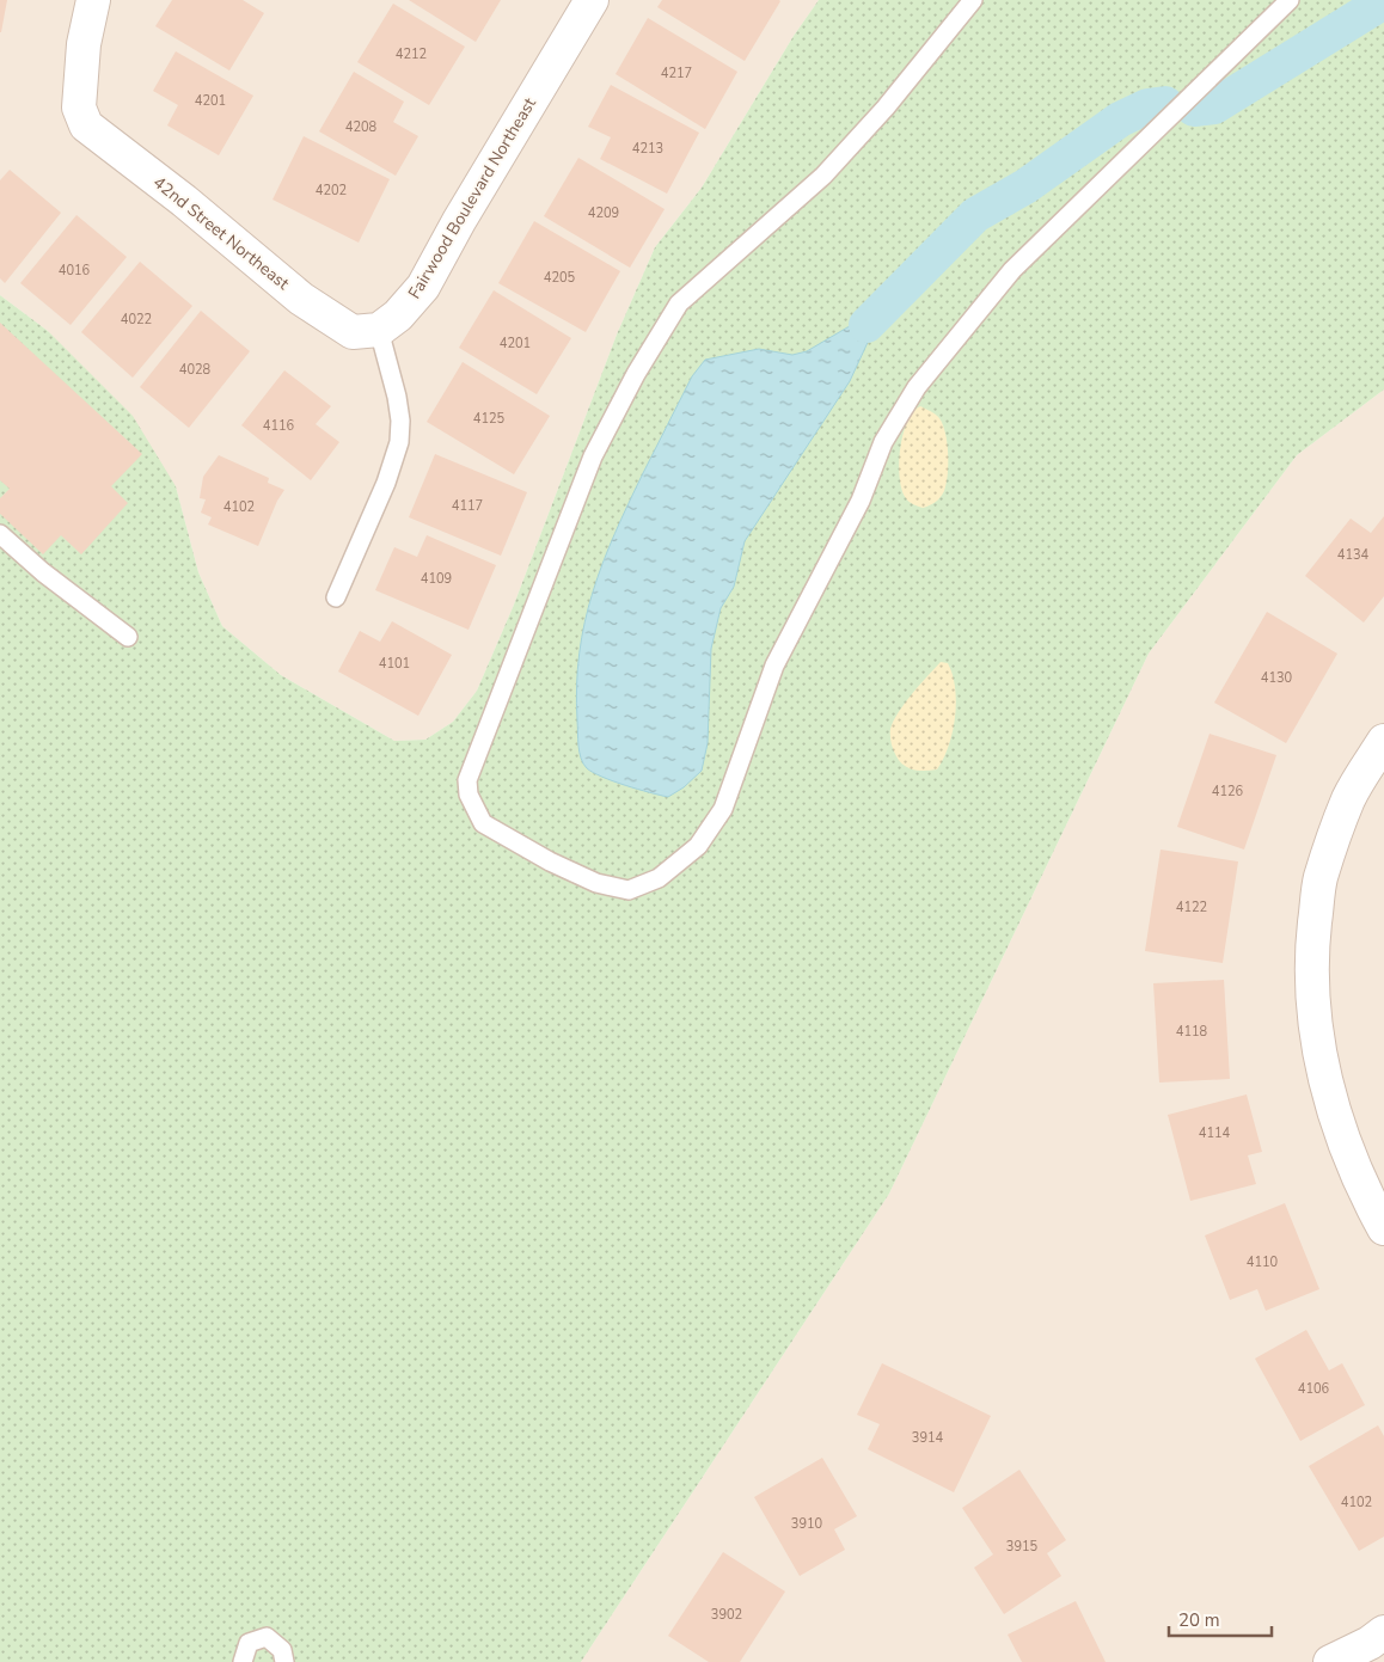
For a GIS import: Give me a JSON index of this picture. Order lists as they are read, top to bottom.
{
  "streets": {
    "street": ["Fairwood Boulevard Northeast", "42nd Street Northeast"]
  },
  "crossings": [
    ["Fairwood Boulevard Northeast", "42nd Street Northeast"]
  ],
  "house_numbers": [
    "4212",
    "4217",
    "4201",
    "4208",
    "4213",
    "4202",
    "4209",
    "4016",
    "4205",
    "4022",
    "4201",
    "4028",
    "4125",
    "4116",
    "4117",
    "4102",
    "4134",
    "4109",
    "4101",
    "4130",
    "4126",
    "4122",
    "4118",
    "4114",
    "4110",
    "4106",
    "3914",
    "4102",
    "3910",
    "3915",
    "3902"
  ],
  "scale_bar": "20 m"
}
